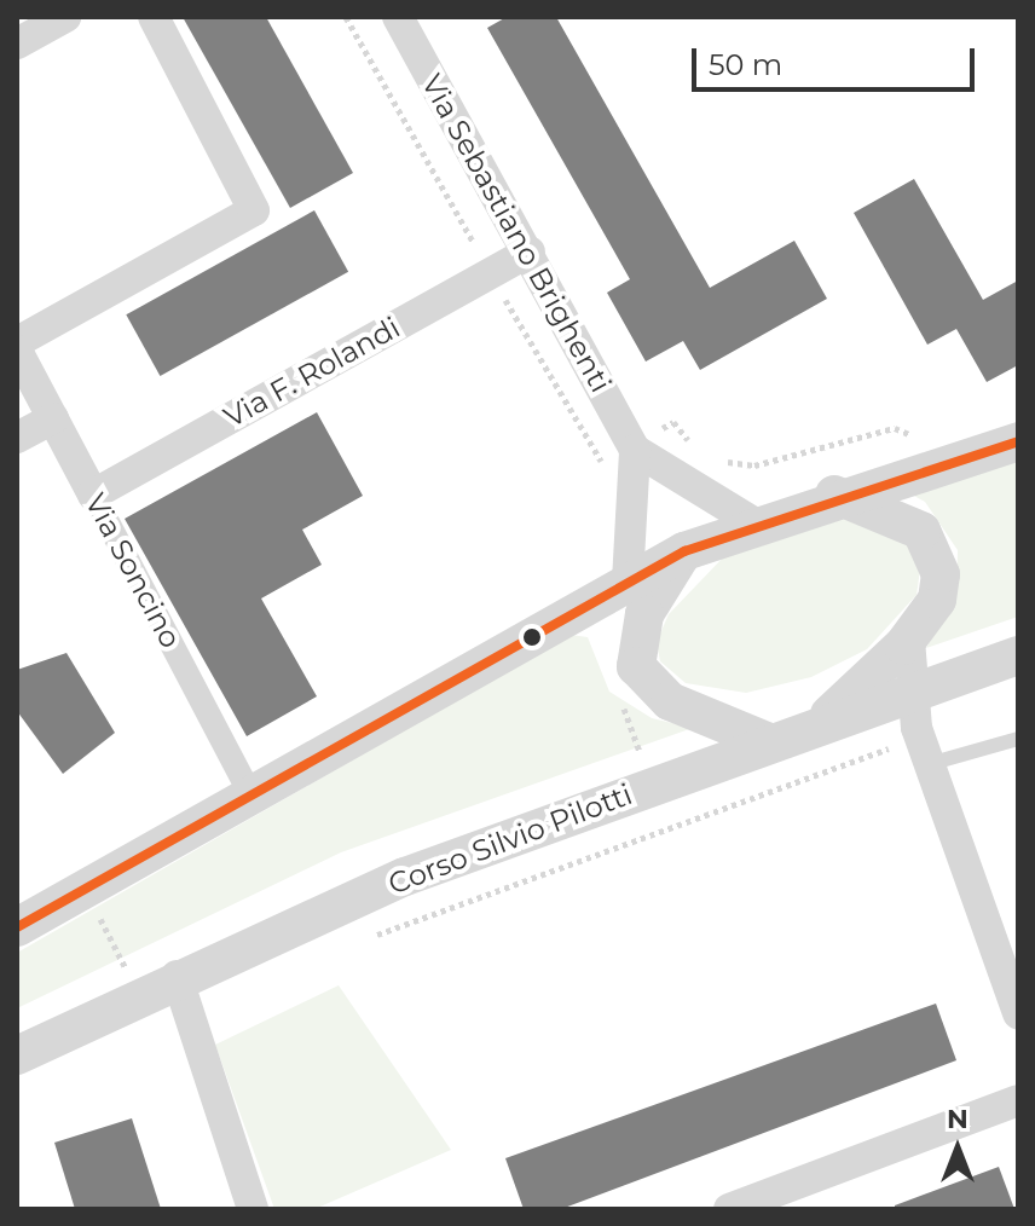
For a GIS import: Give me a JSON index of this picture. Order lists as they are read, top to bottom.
{
  "streets": {
    "street": [
      "Via Sebastiano Brighenti",
      "Via F. Rolandi",
      "Via Soncino",
      "Corso Silvio Pilotti"
    ]
  },
  "crossings": [
    ["Via Sebastiano Brighenti", "Via F. Rolandi"],
    ["Via F. Rolandi", "Via Soncino"]
  ],
  "scale_bar": "50 m",
  "north": "top"
}
